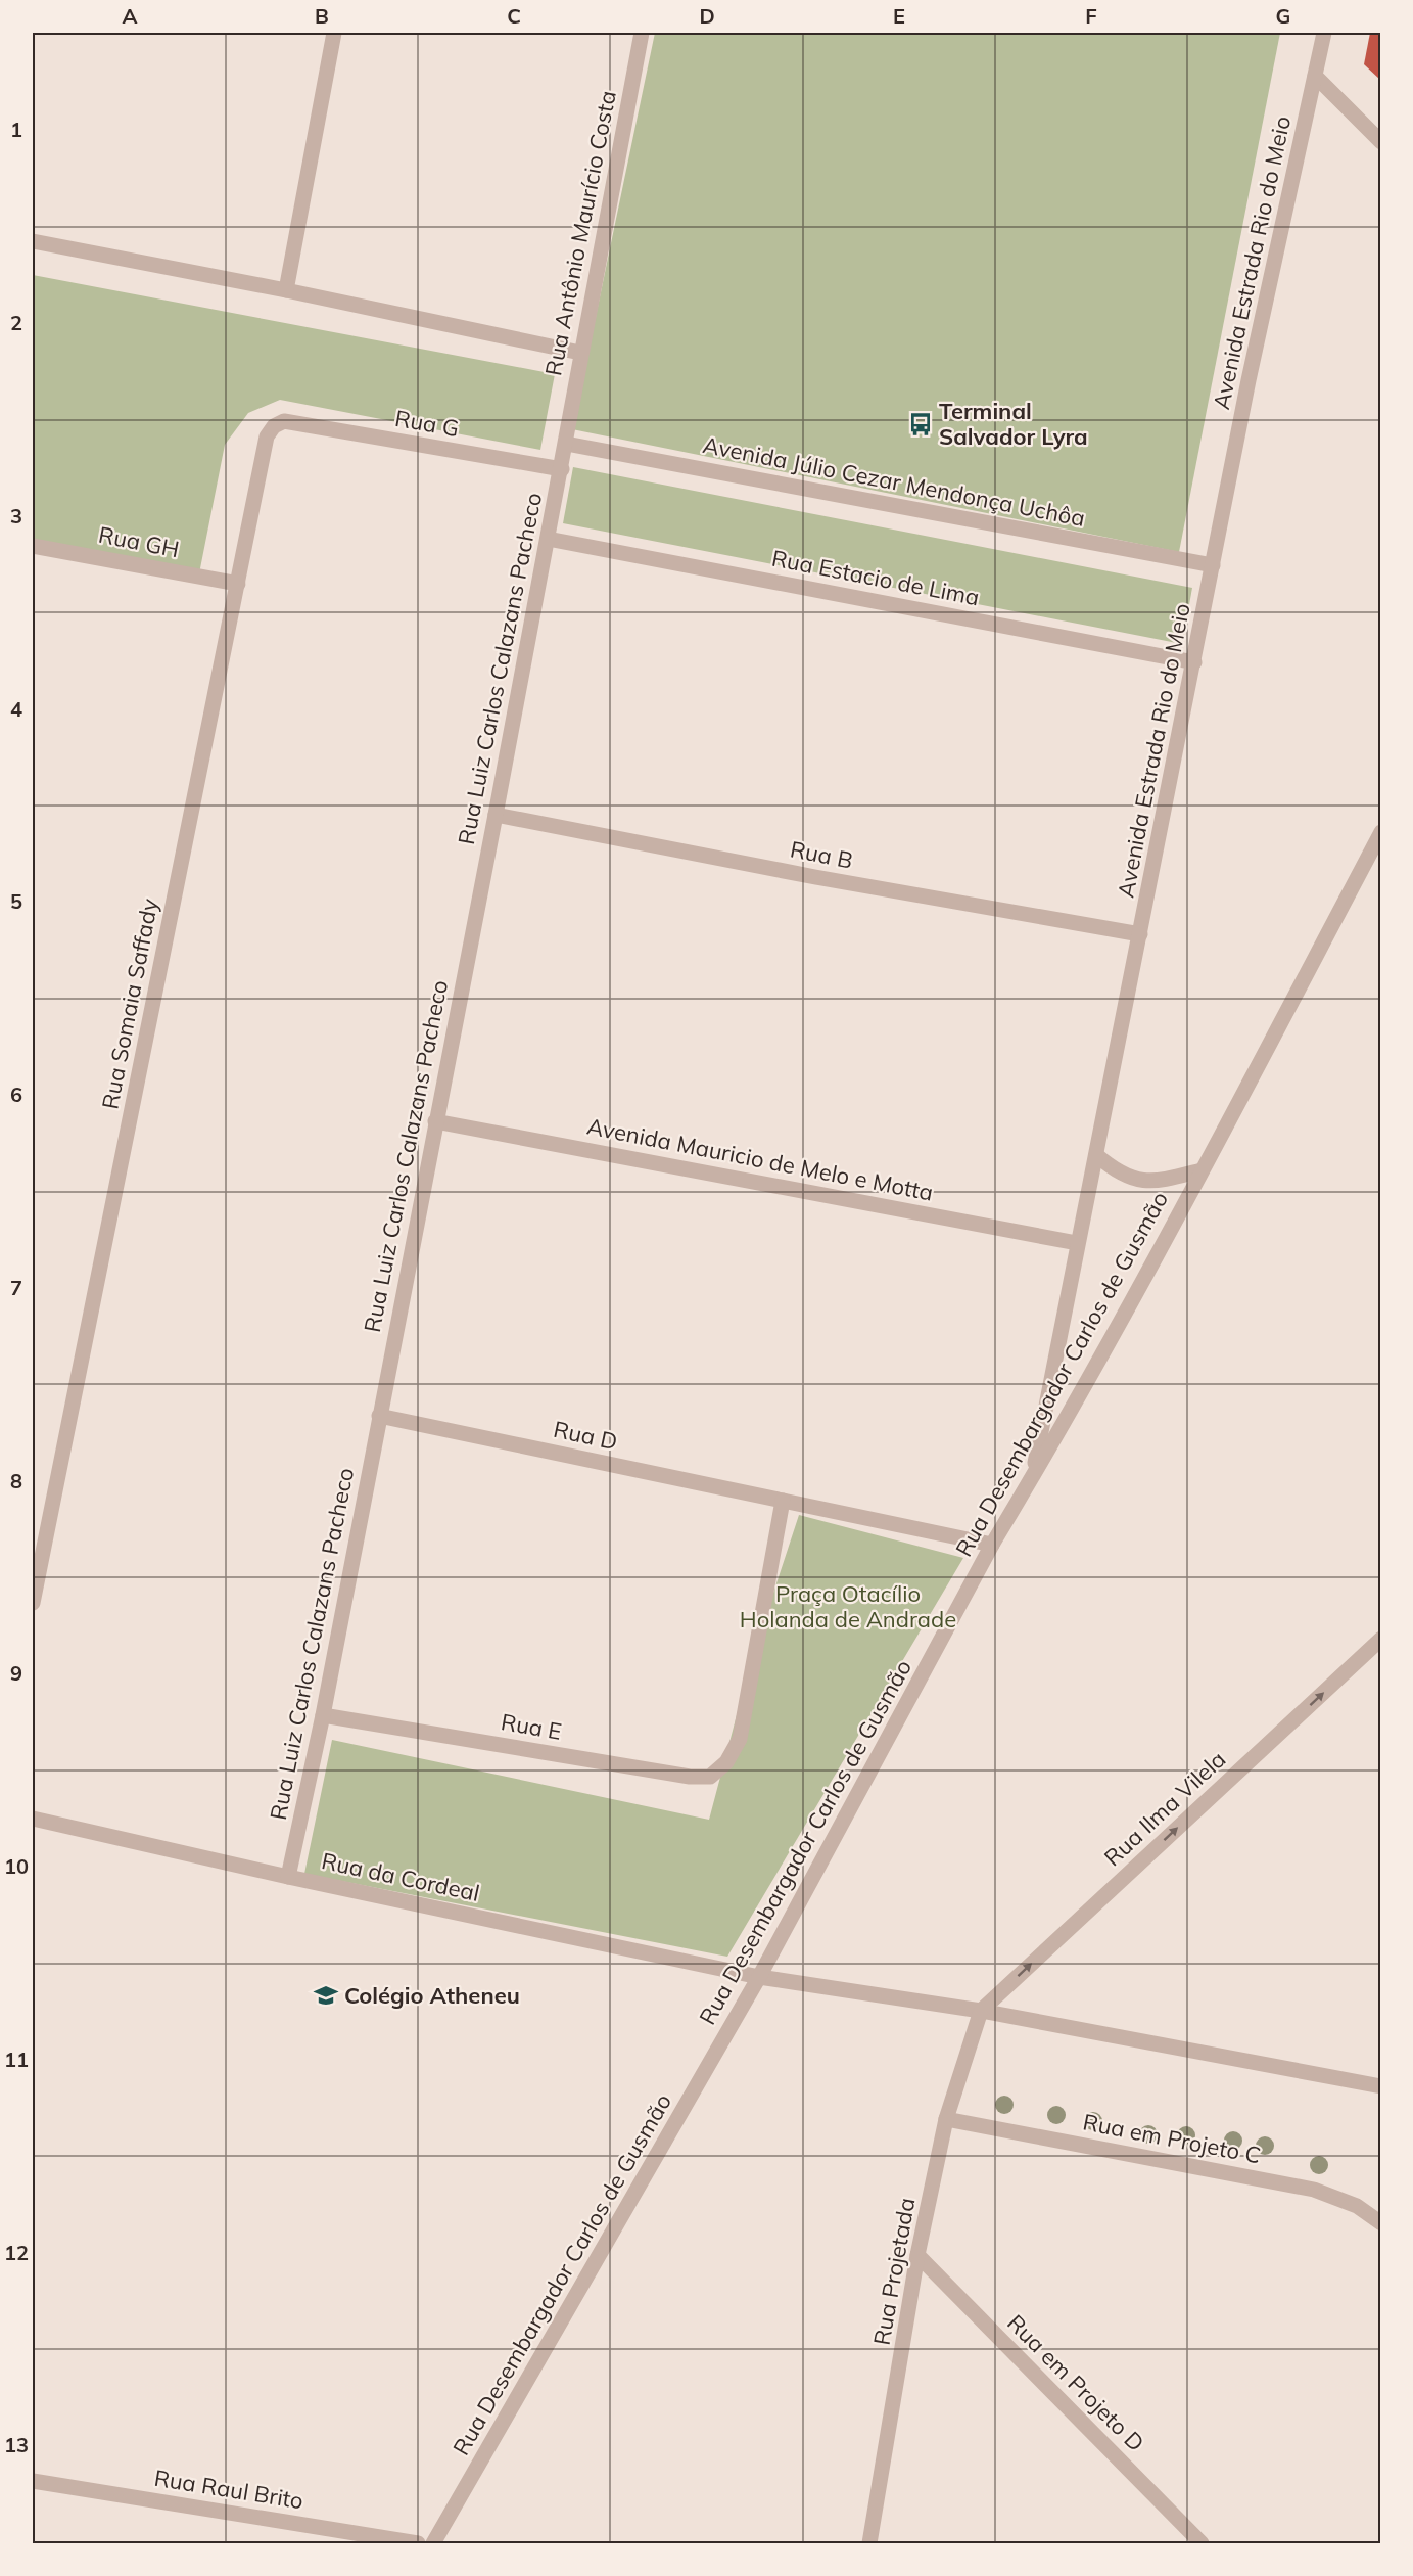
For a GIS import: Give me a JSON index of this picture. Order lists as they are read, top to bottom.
{
  "streets": {
    "street": [
      "Rua Antônio Maurício Costa",
      "Avenida Estrada Rio do Meio",
      "Rua G",
      "Avenida Júlio Cezar Mendonça Uchôa",
      "Rua GH",
      "Rua Estacio de Lima",
      "Rua Luiz Carlos Calazans Pacheco",
      "Rua B",
      "Rua Somaia Saffady",
      "Avenida Mauricio de Melo e Motta",
      "Rua Desembargador Carlos de Gusmão",
      "Rua D",
      "Rua E",
      "Rua Ilma Vilela",
      "Rua da Cordeal",
      "Rua em Projeto C",
      "Rua Projetada",
      "Rua em Projeto D",
      "Rua Raul Brito"
    ]
  },
  "crossings": [
    ["Rua Antônio Maurício Costa", "Avenida Júlio Cezar Mendonça Uchôa"],
    ["Rua Antônio Maurício Costa", "Rua Luiz Carlos Calazans Pacheco"],
    ["Avenida Estrada Rio do Meio", "Avenida Júlio Cezar Mendonça Uchôa"],
    ["Avenida Estrada Rio do Meio", "Rua Estacio de Lima"],
    ["Avenida Estrada Rio do Meio", "Rua B"],
    ["Avenida Estrada Rio do Meio", "Avenida Mauricio de Melo e Motta"],
    ["Avenida Estrada Rio do Meio", "Rua Desembargador Carlos de Gusmão"],
    ["Rua G", "Rua Luiz Carlos Calazans Pacheco"],
    ["Rua G", "Rua Somaia Saffady"],
    ["Avenida Júlio Cezar Mendonça Uchôa", "Rua Luiz Carlos Calazans Pacheco"],
    ["Rua GH", "Rua Somaia Saffady"],
    ["Rua Estacio de Lima", "Rua Luiz Carlos Calazans Pacheco"],
    ["Rua Luiz Carlos Calazans Pacheco", "Rua B"],
    ["Rua Luiz Carlos Calazans Pacheco", "Avenida Mauricio de Melo e Motta"],
    ["Rua Luiz Carlos Calazans Pacheco", "Rua D"],
    ["Rua Luiz Carlos Calazans Pacheco", "Rua E"],
    ["Rua Luiz Carlos Calazans Pacheco", "Rua da Cordeal"],
    ["Rua Desembargador Carlos de Gusmão", "Rua D"],
    ["Rua Desembargador Carlos de Gusmão", "Rua da Cordeal"],
    ["Rua D", "Rua E"],
    ["Rua Ilma Vilela", "Rua da Cordeal"],
    ["Rua Ilma Vilela", "Rua Projetada"],
    ["Rua da Cordeal", "Rua Projetada"],
    ["Rua em Projeto C", "Rua Projetada"],
    ["Rua Projetada", "Rua em Projeto D"]
  ],
  "one_way": ["Rua Ilma Vilela"],
  "parks": ["Praça Otacílio Holanda de Andrade"],
  "places": {
    "bus stop": ["Terminal Salvador Lyra"],
    "school or university": ["Colégio Atheneu"]
  },
  "grid": {
    "columns": [
      "A",
      "B",
      "C",
      "D",
      "E",
      "F",
      "G"
    ],
    "rows": [
      "1",
      "2",
      "3",
      "4",
      "5",
      "6",
      "7",
      "8",
      "9",
      "10",
      "11",
      "12",
      "13"
    ]
  }
}
